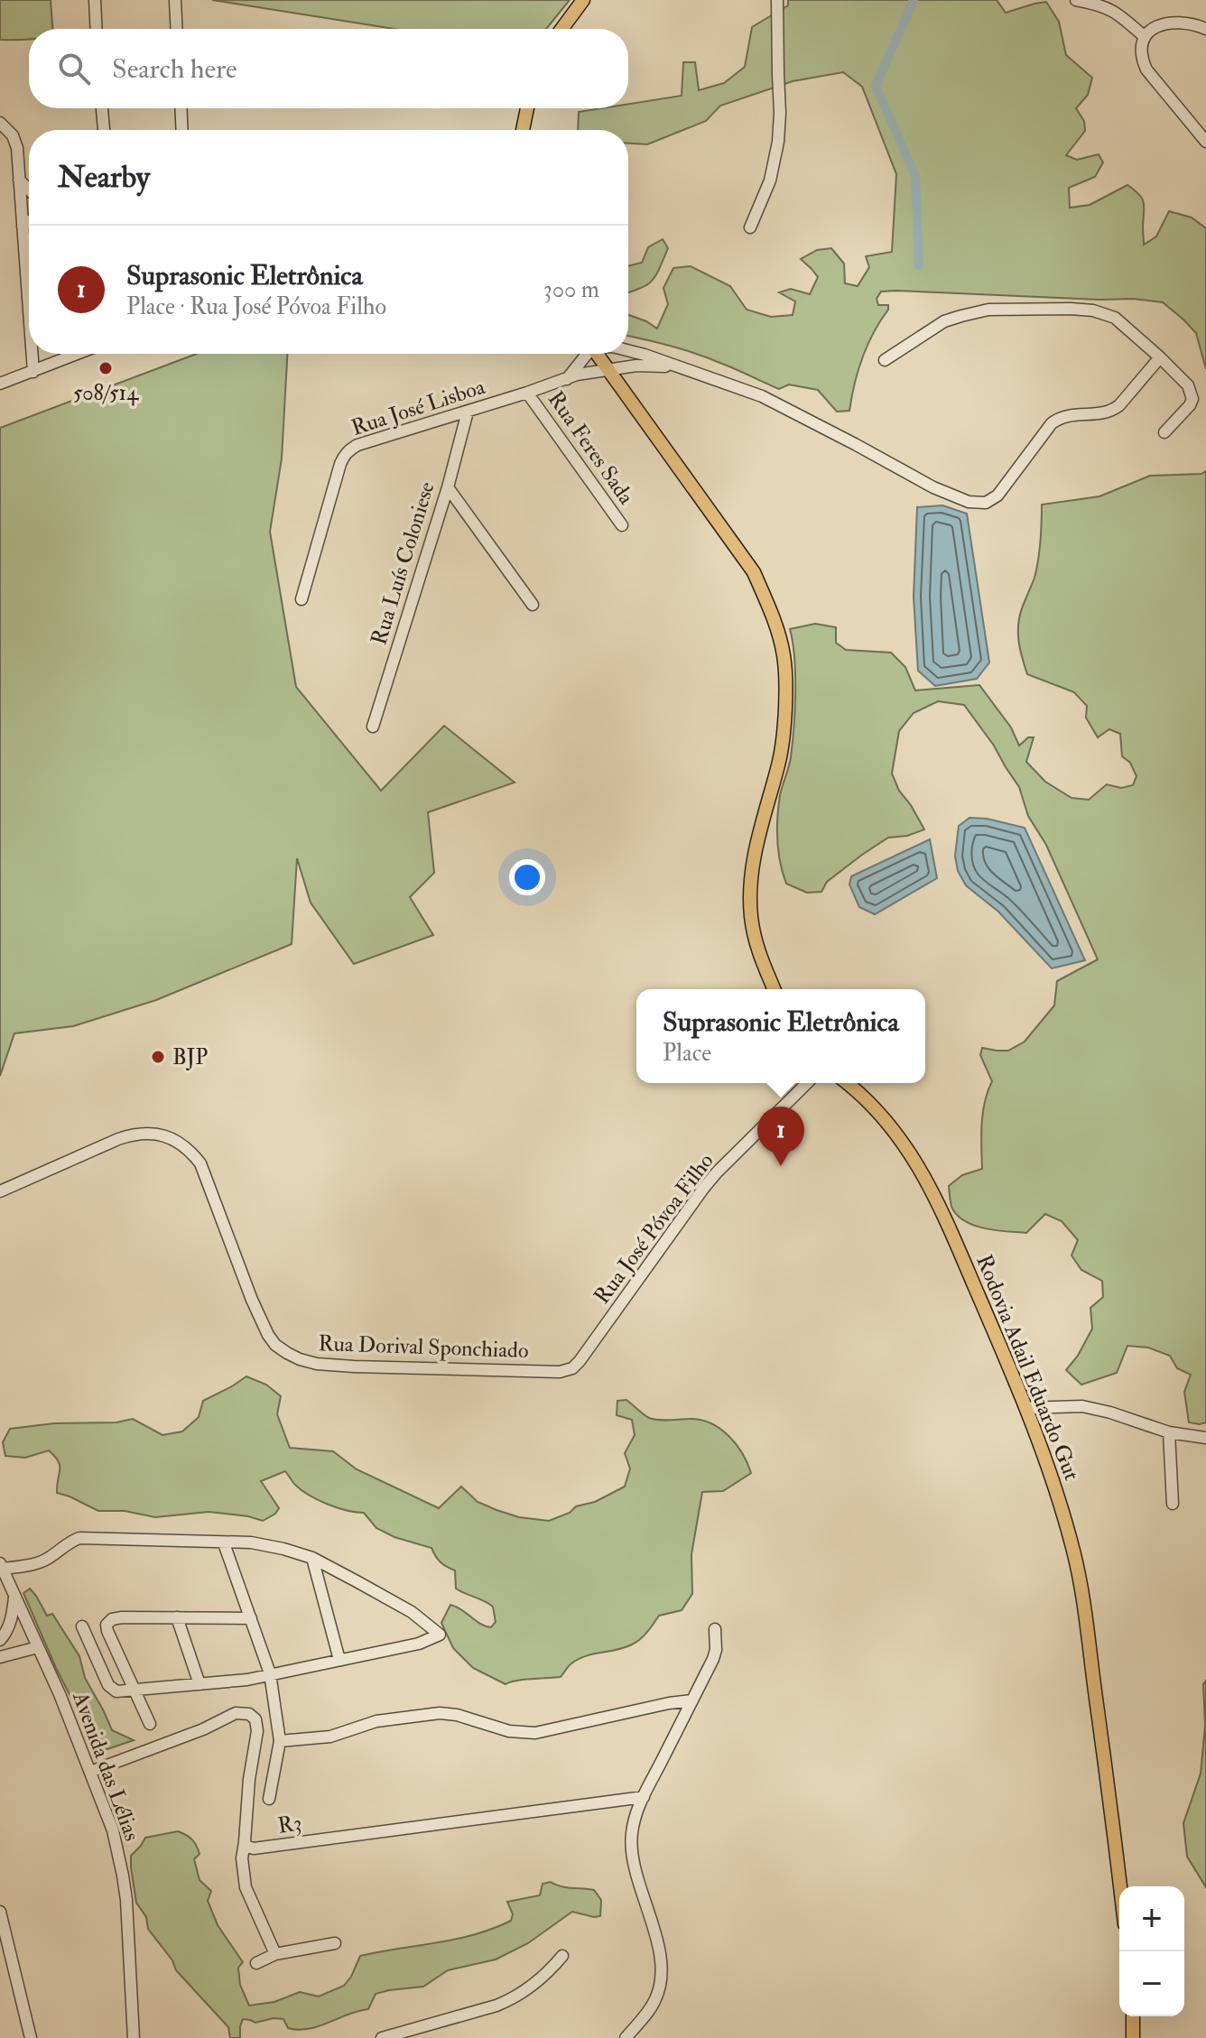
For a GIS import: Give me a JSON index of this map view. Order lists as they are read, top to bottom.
{
  "streets": {
    "main road": ["Rodovia Adail Eduardo Gut"],
    "street": [
      "Rua José Lisboa",
      "Rua Feres Sada",
      "Rua Luís Coloniese",
      "Rua José Póvoa Filho",
      "Rua Dorival Sponchiado",
      "Avenida das Lélias",
      "R3"
    ]
  },
  "crossings": [
    ["Rua José Lisboa", "Rua Feres Sada"],
    ["Rua José Lisboa", "Rua Luís Coloniese"],
    ["Rua José Póvoa Filho", "Rua Dorival Sponchiado"],
    ["Avenida das Lélias", "R3"]
  ],
  "places": ["508/514", "BJP"],
  "page": {
    "search": "Search here",
    "heading": "Nearby",
    "list": [
      {
        "mark": "1",
        "name": "Suprasonic Eletrônica",
        "note": "Place · Rua José Póvoa Filho",
        "value": "300 m"
      }
    ],
    "popup": ["Suprasonic Eletrônica", "Place"],
    "pins": "1",
    "map_buttons": ["+", "−"]
  }
}
